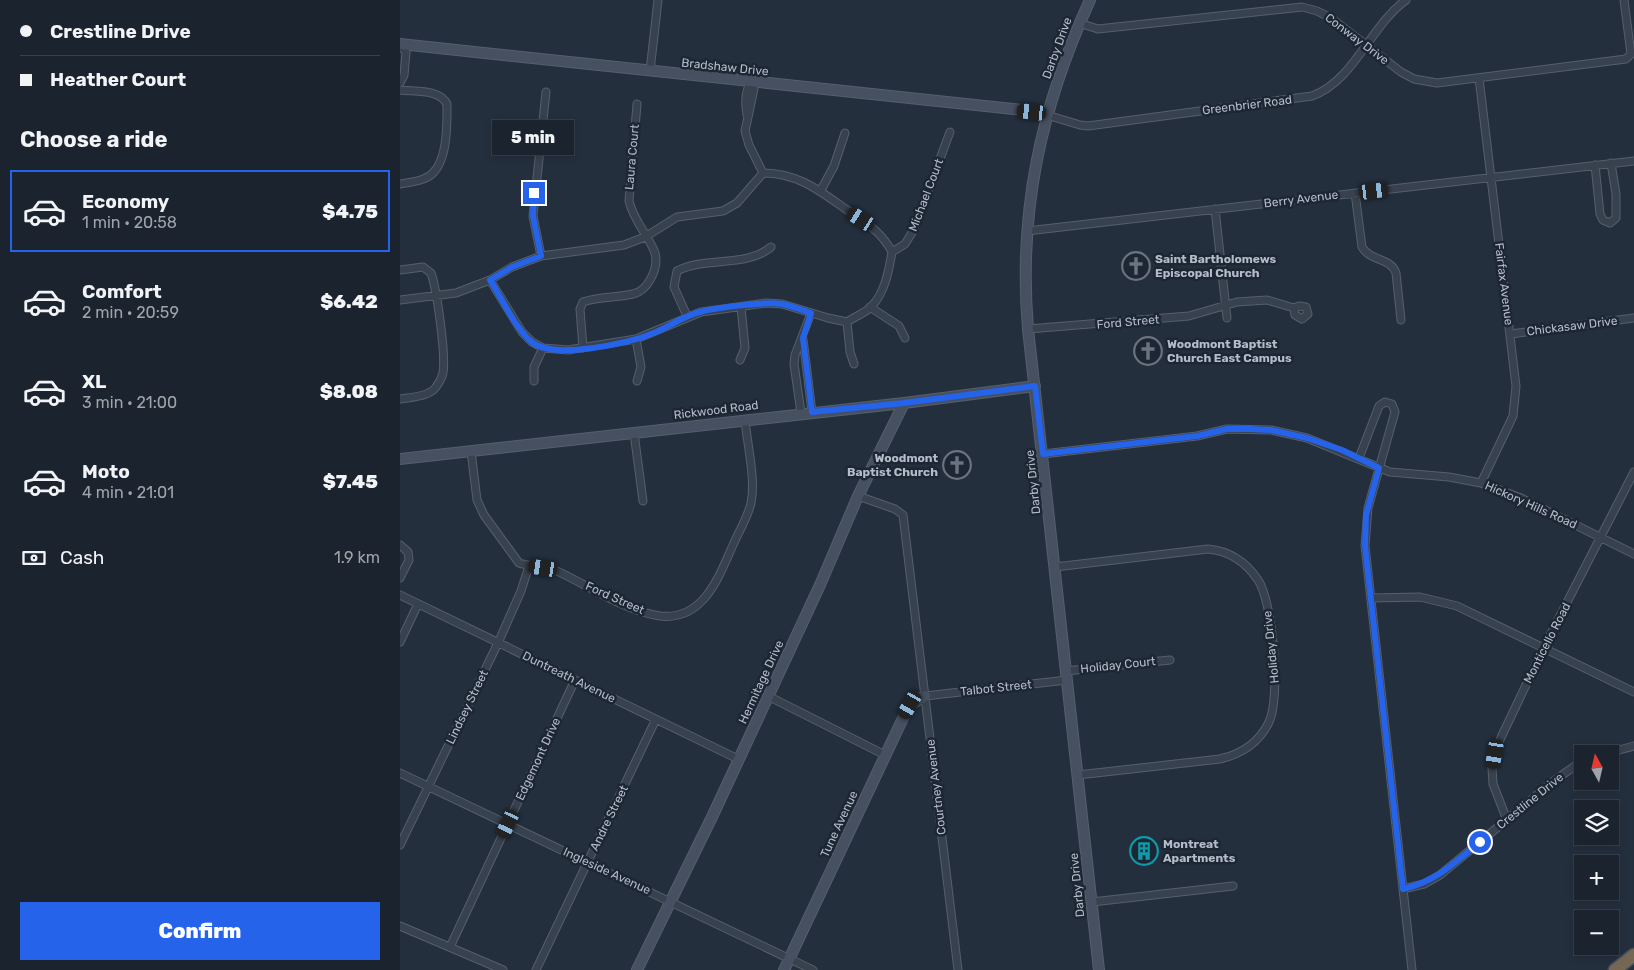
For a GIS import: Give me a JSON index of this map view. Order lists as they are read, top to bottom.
{
  "streets": {
    "main road": [
      "Darby Drive",
      "Bradshaw Drive",
      "Rickwood Road",
      "Hermitage Drive",
      "Tune Avenue"
    ],
    "street": [
      "Conway Drive",
      "Greenbrier Road",
      "Laura Court",
      "Michael Court",
      "Berry Avenue",
      "Fairfax Avenue",
      "Ford Street",
      "Chickasaw Drive",
      "Hickory Hills Road",
      "Monticello Road",
      "Holiday Drive",
      "Holiday Court",
      "Duntreath Avenue",
      "Talbot Street",
      "Lindsey Street",
      "Edgemont Drive",
      "Courtney Avenue",
      "Crestline Drive",
      "Andre Street",
      "Ingleside Avenue"
    ]
  },
  "crossings": [
    ["Conway Drive", "Darby Drive"],
    ["Conway Drive", "Greenbrier Road"],
    ["Conway Drive", "Fairfax Avenue"],
    ["Darby Drive", "Bradshaw Drive"],
    ["Darby Drive", "Greenbrier Road"],
    ["Darby Drive", "Berry Avenue"],
    ["Darby Drive", "Ford Street"],
    ["Darby Drive", "Rickwood Road"],
    ["Darby Drive", "Hickory Hills Road"],
    ["Darby Drive", "Holiday Drive"],
    ["Darby Drive", "Holiday Court"],
    ["Darby Drive", "Talbot Street"],
    ["Bradshaw Drive", "Greenbrier Road"],
    ["Berry Avenue", "Fairfax Avenue"],
    ["Fairfax Avenue", "Chickasaw Drive"],
    ["Fairfax Avenue", "Hickory Hills Road"],
    ["Ford Street", "Rickwood Road"],
    ["Ford Street", "Lindsey Street"],
    ["Rickwood Road", "Hermitage Drive"],
    ["Hickory Hills Road", "Monticello Road"],
    ["Monticello Road", "Crestline Drive"],
    ["Holiday Court", "Talbot Street"],
    ["Duntreath Avenue", "Hermitage Drive"],
    ["Duntreath Avenue", "Lindsey Street"],
    ["Duntreath Avenue", "Edgemont Drive"],
    ["Duntreath Avenue", "Andre Street"],
    ["Hermitage Drive", "Courtney Avenue"],
    ["Hermitage Drive", "Ingleside Avenue"],
    ["Talbot Street", "Courtney Avenue"],
    ["Talbot Street", "Tune Avenue"],
    ["Lindsey Street", "Ingleside Avenue"],
    ["Edgemont Drive", "Ingleside Avenue"],
    ["Courtney Avenue", "Tune Avenue"],
    ["Andre Street", "Ingleside Avenue"],
    ["Tune Avenue", "Ingleside Avenue"]
  ],
  "places": {
    "church": ["Saint Bartholomews Episcopal Church", "Woodmont Baptist Church East Campus", "Woodmont Baptist Church"],
    "building": ["Montreat Apartments"]
  },
  "north": "top",
  "page": {
    "banner": ["Crestline Drive", "Heather Court"],
    "heading": "Choose a ride",
    "bubble": "5 min",
    "list": [
      {
        "name": "Economy",
        "note": "1 min · 20:58",
        "value": "$4.75"
      },
      {
        "name": "Comfort",
        "note": "2 min · 20:59",
        "value": "$6.42"
      },
      {
        "name": "XL",
        "note": "3 min · 21:00",
        "value": "$8.08"
      },
      {
        "name": "Moto",
        "note": "4 min · 21:01",
        "value": "$7.45"
      }
    ],
    "pay": ["Cash", "1.9 km"],
    "map_buttons": ["+", "−"],
    "buttons": "Confirm"
  }
}
